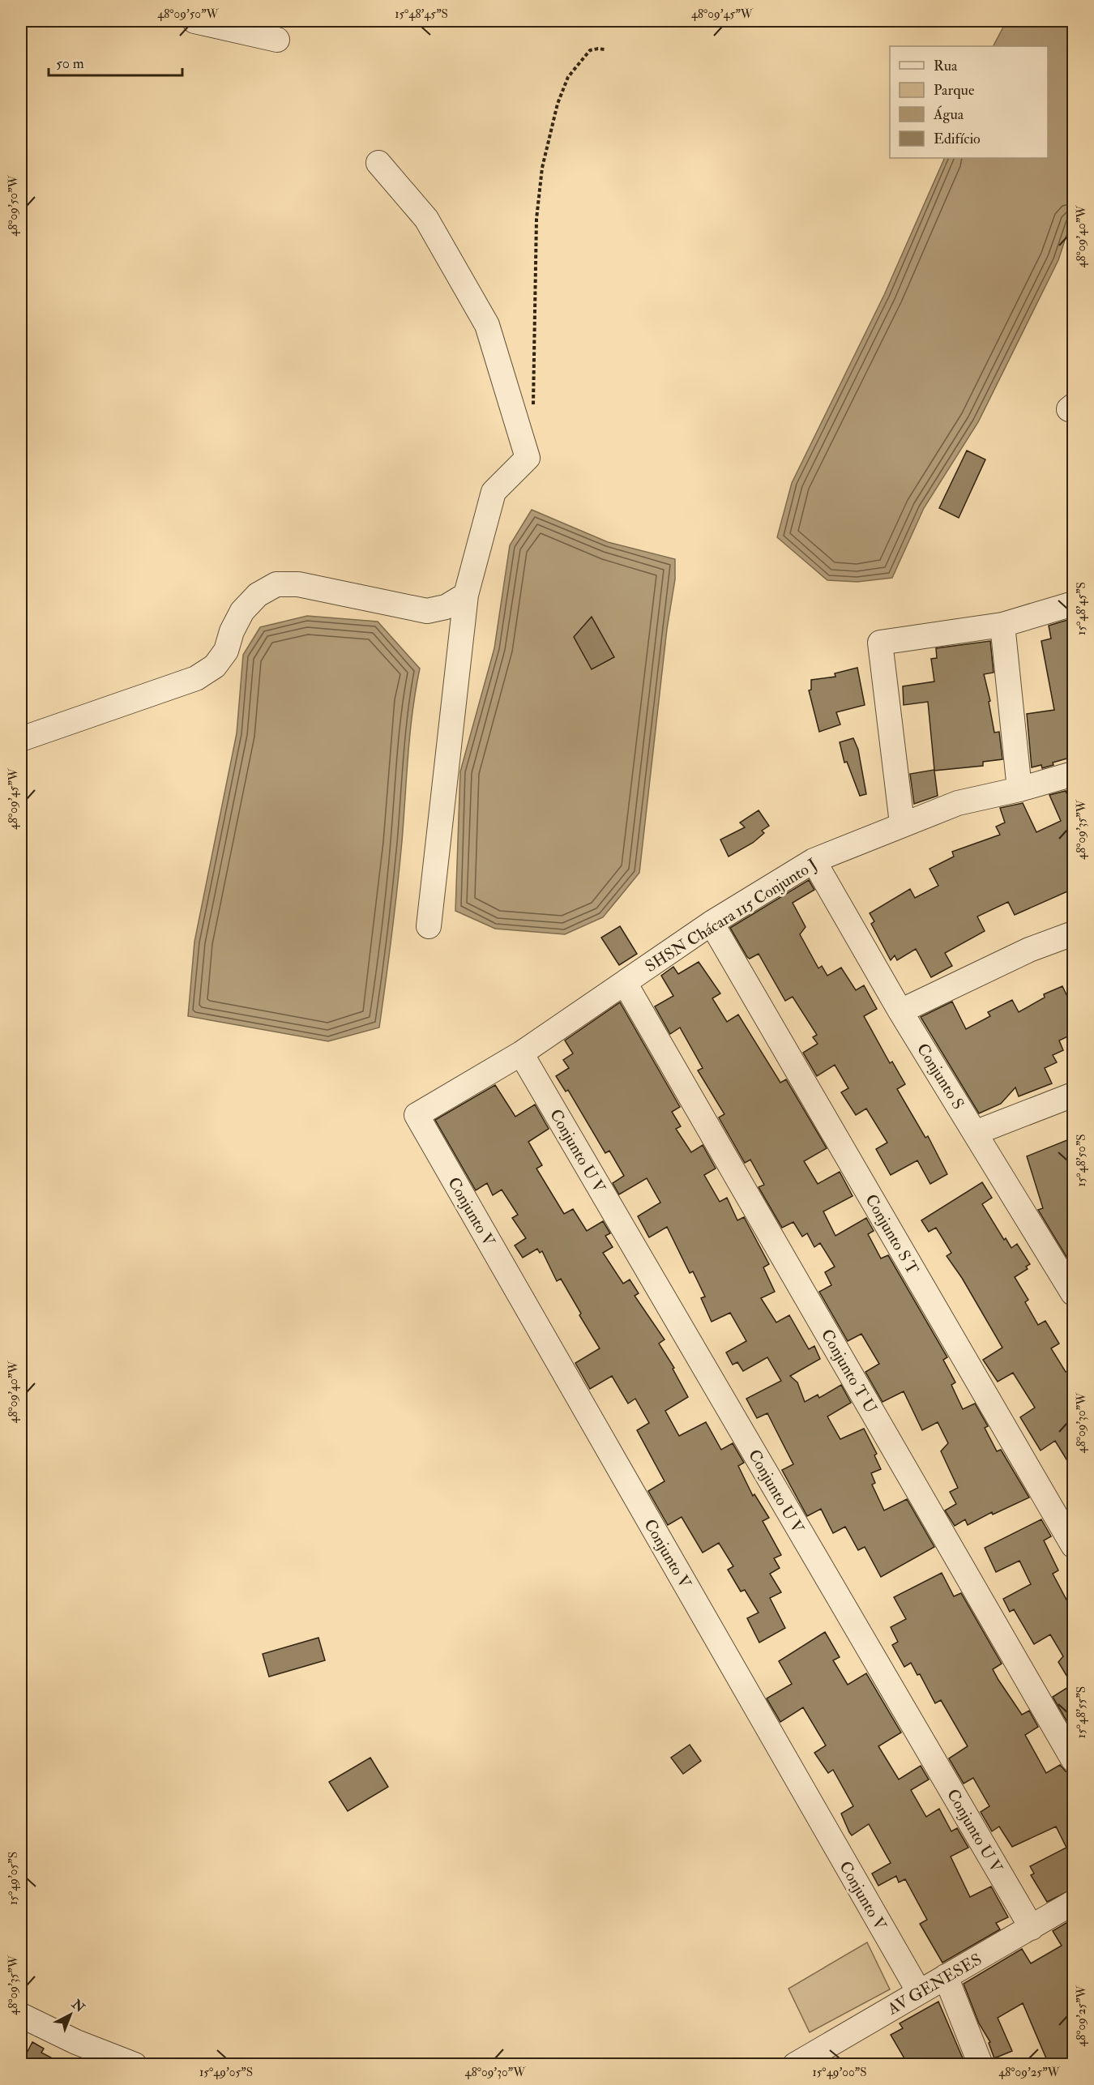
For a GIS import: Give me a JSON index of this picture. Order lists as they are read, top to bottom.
{
  "streets": {
    "street": [
      "SHSN Chácara 115 Conjunto J",
      "Conjunto S",
      "Conjunto U V",
      "Conjunto V",
      "Conjunto S T",
      "Conjunto T U",
      "AV GENESES"
    ]
  },
  "crossings": [
    ["SHSN Chácara 115 Conjunto J", "Conjunto S"],
    ["SHSN Chácara 115 Conjunto J", "Conjunto U V"],
    ["SHSN Chácara 115 Conjunto J", "Conjunto V"],
    ["SHSN Chácara 115 Conjunto J", "Conjunto S T"],
    ["SHSN Chácara 115 Conjunto J", "Conjunto T U"],
    ["Conjunto U V", "AV GENESES"],
    ["Conjunto V", "AV GENESES"]
  ],
  "legend": [
    "Rua",
    "Parque",
    "Água",
    "Edifício"
  ],
  "scale_bar": "50 m",
  "north": "top right",
  "coordinates": [
    "48°09'50\"W",
    "15°48'45\"S",
    "48°09'45\"W",
    "48°09'40\"W",
    "48°09'35\"W",
    "15°48'50\"S",
    "48°09'30\"W",
    "15°48'55\"S",
    "15°49'05\"S",
    "48°09'25\"W",
    "15°49'00\"S"
  ]
}
